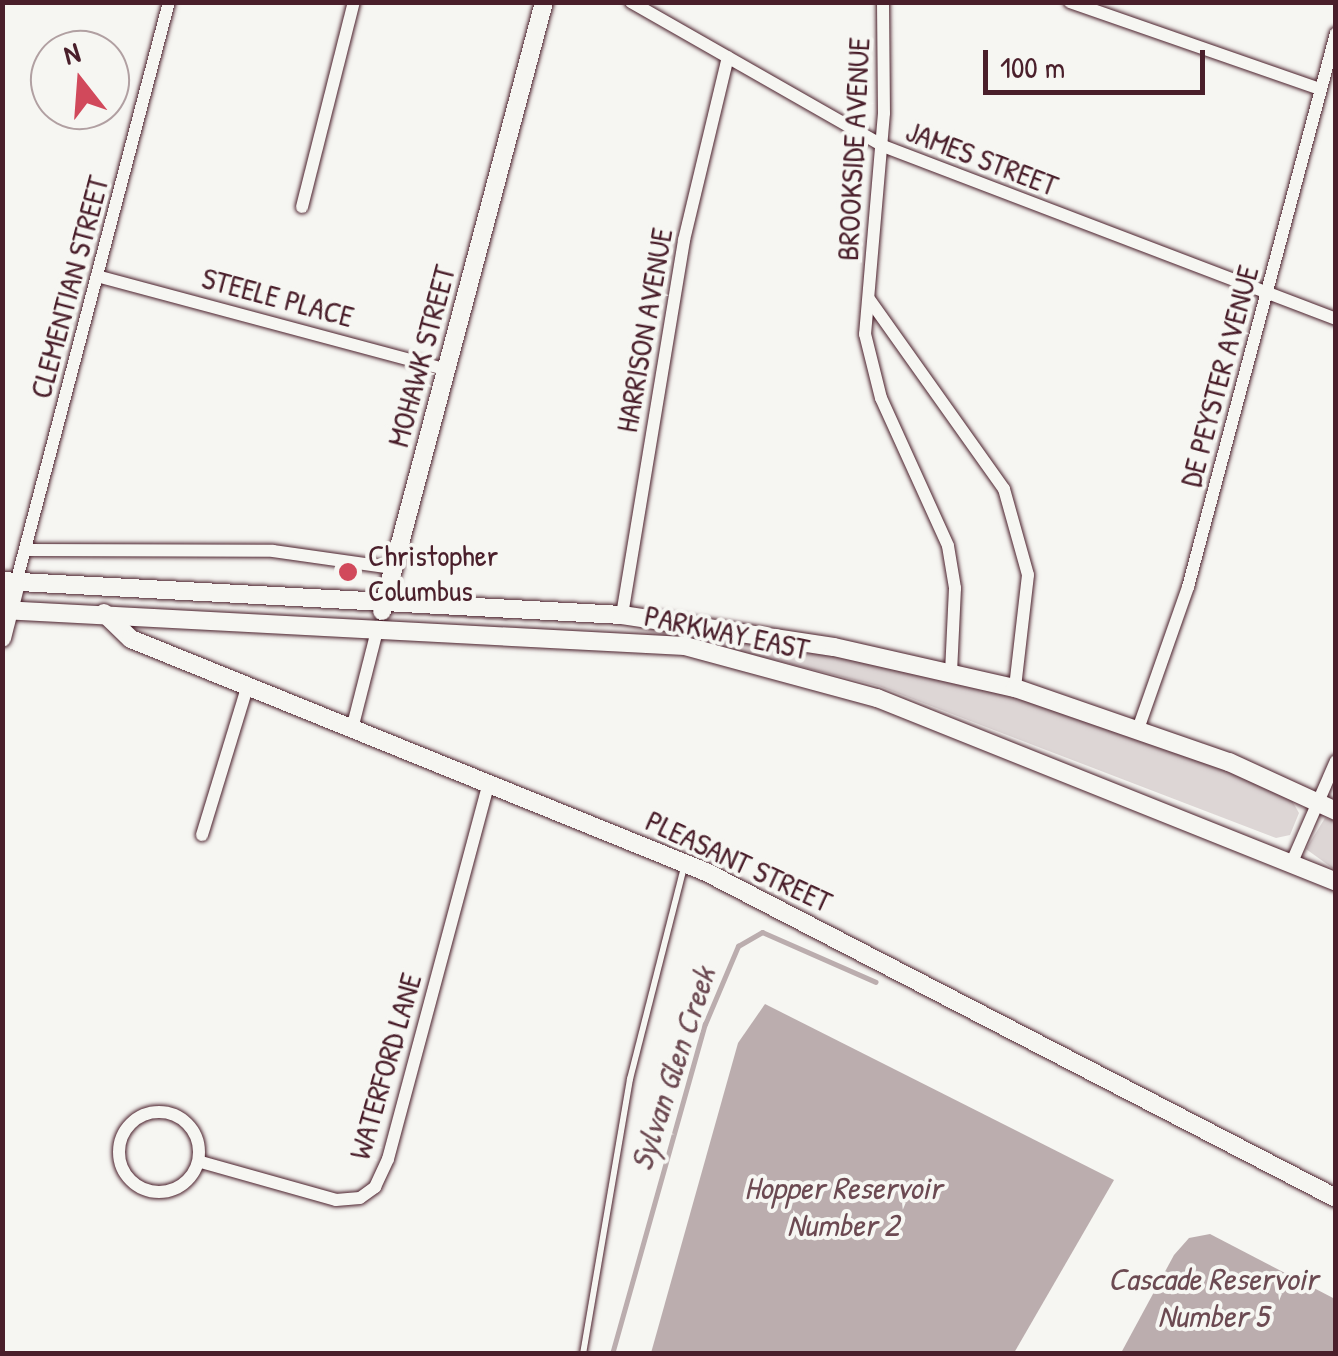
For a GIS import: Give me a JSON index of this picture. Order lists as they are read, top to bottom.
{
  "streets": {
    "street": [
      "BROOKSIDE AVENUE",
      "JAMES STREET",
      "CLEMENTIAN STREET",
      "STEELE PLACE",
      "HARRISON AVENUE",
      "MOHAWK STREET",
      "DE PEYSTER AVENUE",
      "PARKWAY EAST",
      "PLEASANT STREET",
      "WATERFORD LANE"
    ]
  },
  "crossings": [
    ["BROOKSIDE AVENUE", "JAMES STREET"],
    ["BROOKSIDE AVENUE", "PARKWAY EAST"],
    ["JAMES STREET", "HARRISON AVENUE"],
    ["JAMES STREET", "DE PEYSTER AVENUE"],
    ["CLEMENTIAN STREET", "STEELE PLACE"],
    ["CLEMENTIAN STREET", "PARKWAY EAST"],
    ["STEELE PLACE", "MOHAWK STREET"],
    ["HARRISON AVENUE", "PARKWAY EAST"],
    ["MOHAWK STREET", "PARKWAY EAST"],
    ["MOHAWK STREET", "PLEASANT STREET"],
    ["DE PEYSTER AVENUE", "PARKWAY EAST"],
    ["PARKWAY EAST", "PLEASANT STREET"],
    ["PLEASANT STREET", "WATERFORD LANE"]
  ],
  "water": ["Sylvan Glen Creek", "Hopper Reservoir Number 2", "Cascade Reservoir Number 5"],
  "places": ["Christopher Columbus"],
  "scale_bar": "100 m",
  "north": "top"
}
